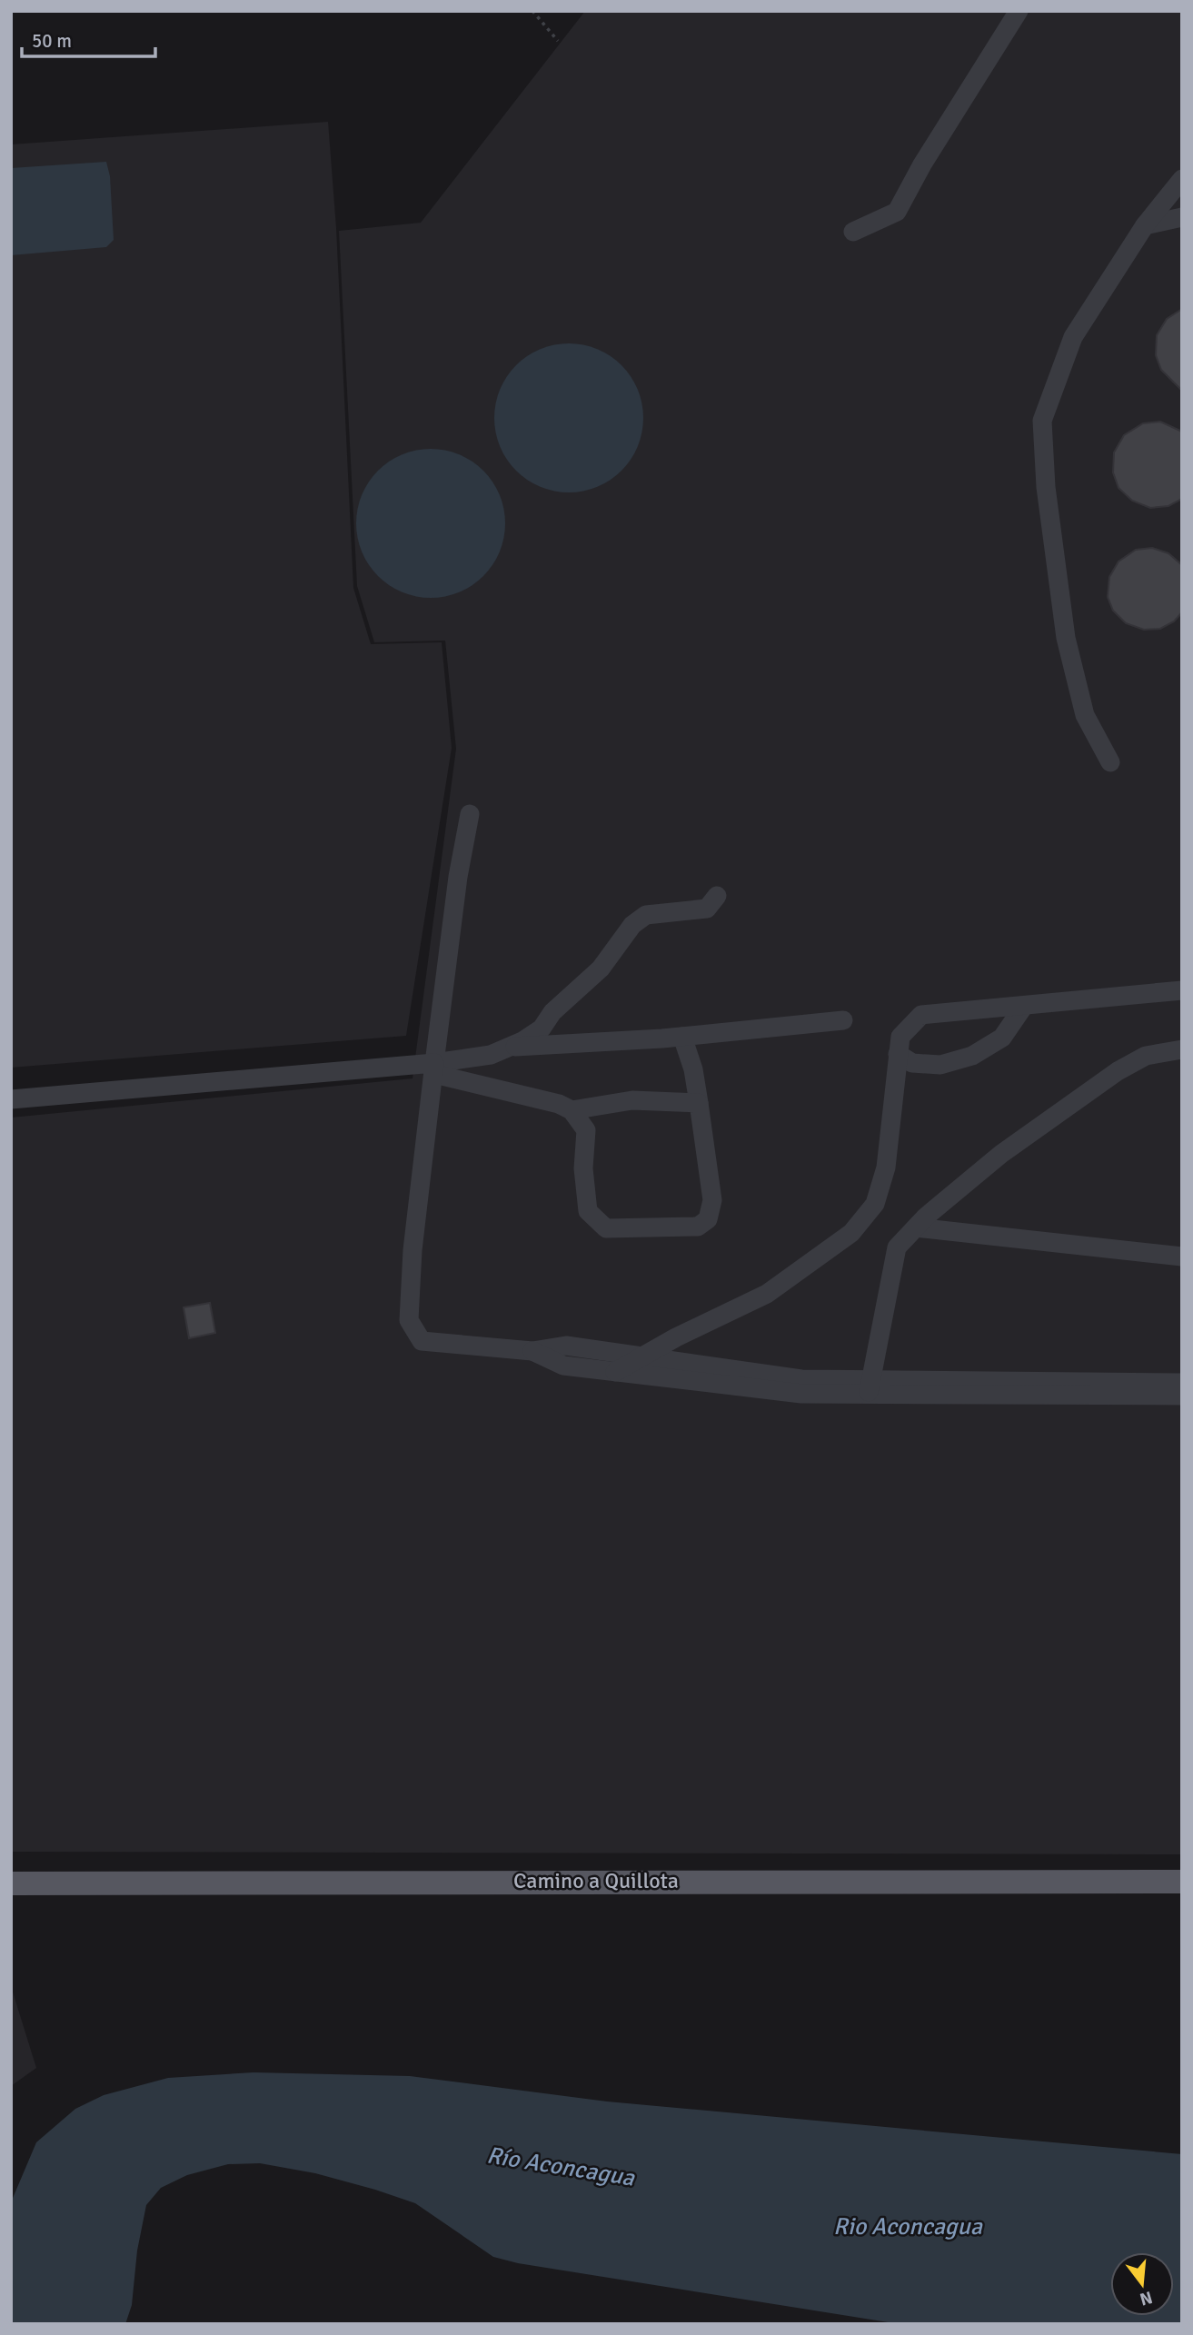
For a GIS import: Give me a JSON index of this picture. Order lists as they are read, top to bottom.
{
  "streets": {
    "main road": ["Camino a Quillota"]
  },
  "water": ["Río Aconcagua", "Rio Aconcagua"],
  "scale_bar": "50 m",
  "north": "bottom"
}
